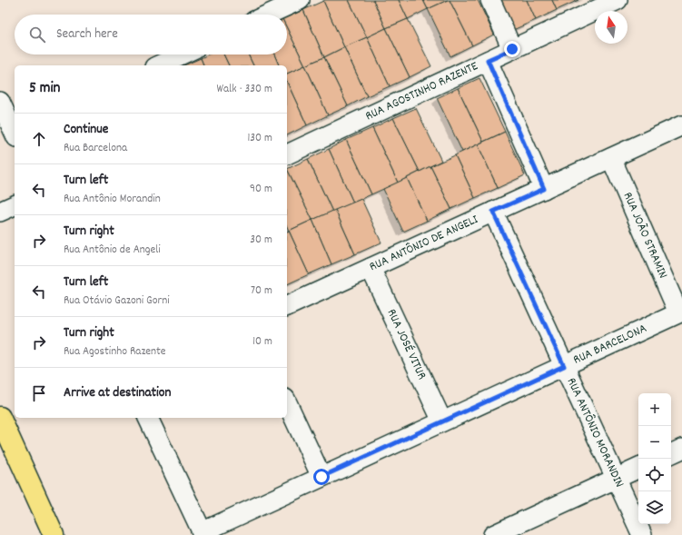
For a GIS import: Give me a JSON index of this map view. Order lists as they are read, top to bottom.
{
  "streets": {
    "street": [
      "RUA AGOSTINHO RAZENTE",
      "RUA JOÃO STRAMIN",
      "RUA ANTÔNIO DE ANGELI",
      "RUA BARCELONA",
      "RUA JOSÉ VITUR",
      "RUA ANTÔNIO MORANDIN"
    ]
  },
  "crossings": [
    ["RUA JOÃO STRAMIN", "RUA ANTÔNIO DE ANGELI"],
    ["RUA JOÃO STRAMIN", "RUA BARCELONA"],
    ["RUA ANTÔNIO DE ANGELI", "RUA JOSÉ VITUR"],
    ["RUA ANTÔNIO DE ANGELI", "RUA ANTÔNIO MORANDIN"],
    ["RUA BARCELONA", "RUA JOSÉ VITUR"],
    ["RUA BARCELONA", "RUA ANTÔNIO MORANDIN"]
  ],
  "north": "top",
  "page": {
    "search": "Search here",
    "heading": ["5 min", "Walk · 330 m"],
    "list": [
      ["Continue", "Rua Barcelona", "130 m"],
      ["Turn left", "Rua Antônio Morandin", "90 m"],
      ["Turn right", "Rua Antônio de Angeli", "30 m"],
      ["Turn left", "Rua Otávio Gazoni Gorni", "70 m"],
      ["Turn right", "Rua Agostinho Razente", "10 m"],
      "Arrive at destination"
    ],
    "map_buttons": ["+", "−"]
  }
}
